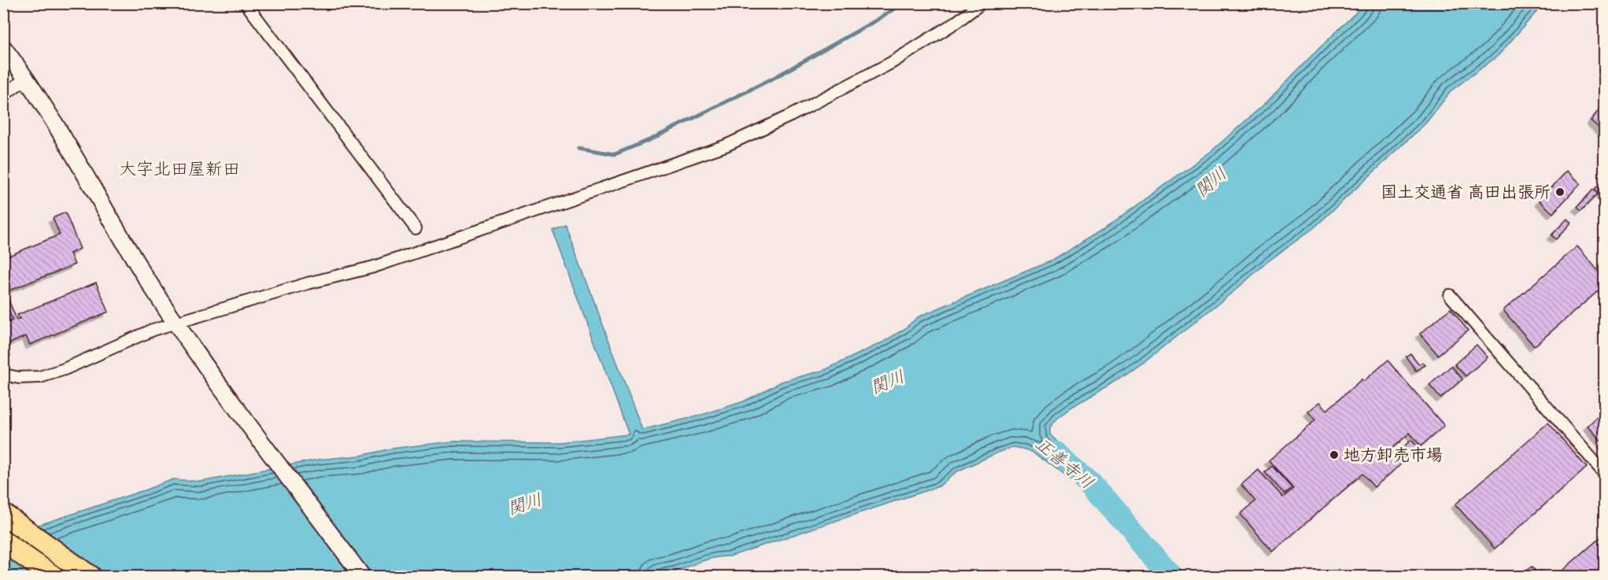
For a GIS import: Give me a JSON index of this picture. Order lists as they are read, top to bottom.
{
  "districts": ["大字北田屋新田"],
  "water": ["関川", "正善寺川"],
  "places": ["国土交通省 高田出張所", "地方卸売市場"]
}
